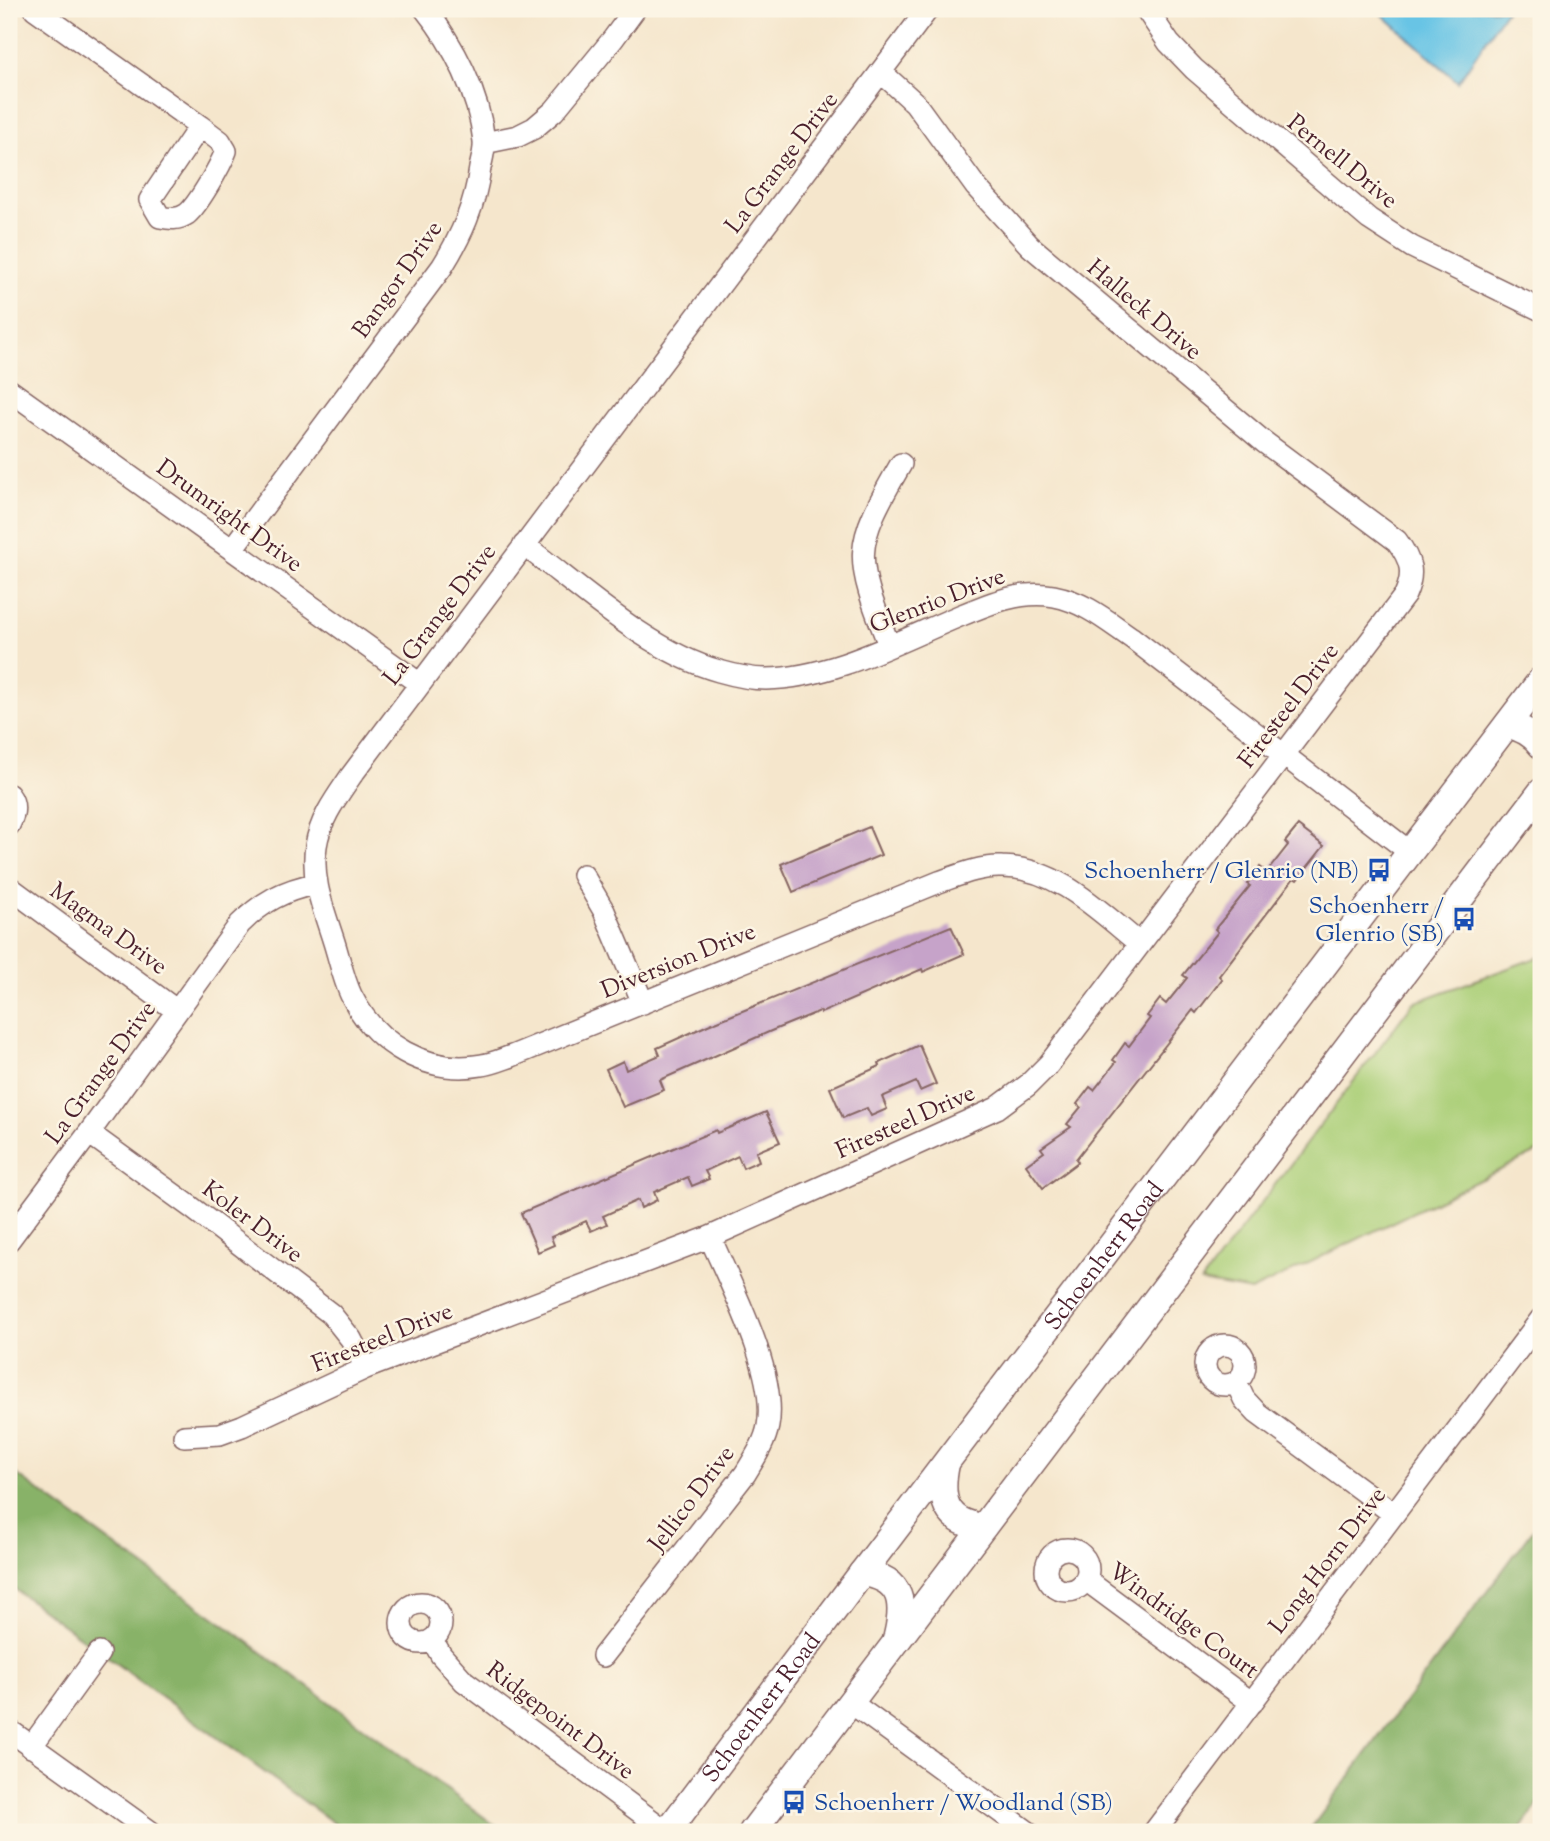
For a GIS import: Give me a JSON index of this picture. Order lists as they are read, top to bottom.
{
  "streets": {
    "main road": ["Schoenherr Road"],
    "street": [
      "Pernell Drive",
      "La Grange Drive",
      "Bangor Drive",
      "Halleck Drive",
      "Drumright Drive",
      "Glenrio Drive",
      "Firesteel Drive",
      "Magma Drive",
      "Diversion Drive",
      "Koler Drive",
      "Jellico Drive",
      "Long Horn Drive",
      "Windridge Court",
      "Ridgepoint Drive"
    ]
  },
  "crossings": [
    ["La Grange Drive", "Halleck Drive"],
    ["La Grange Drive", "Drumright Drive"],
    ["La Grange Drive", "Glenrio Drive"],
    ["La Grange Drive", "Magma Drive"],
    ["La Grange Drive", "Diversion Drive"],
    ["La Grange Drive", "Koler Drive"],
    ["Bangor Drive", "Drumright Drive"],
    ["Halleck Drive", "Firesteel Drive"],
    ["Glenrio Drive", "Firesteel Drive"],
    ["Glenrio Drive", "Schoenherr Road"],
    ["Firesteel Drive", "Diversion Drive"],
    ["Firesteel Drive", "Koler Drive"],
    ["Firesteel Drive", "Jellico Drive"],
    ["Schoenherr Road", "Ridgepoint Drive"],
    ["Long Horn Drive", "Windridge Court"]
  ],
  "places": {
    "bus stop": ["Schoenherr / Glenrio (NB)", "Schoenherr / Glenrio (SB)", "Schoenherr / Woodland (SB)"]
  }
}
